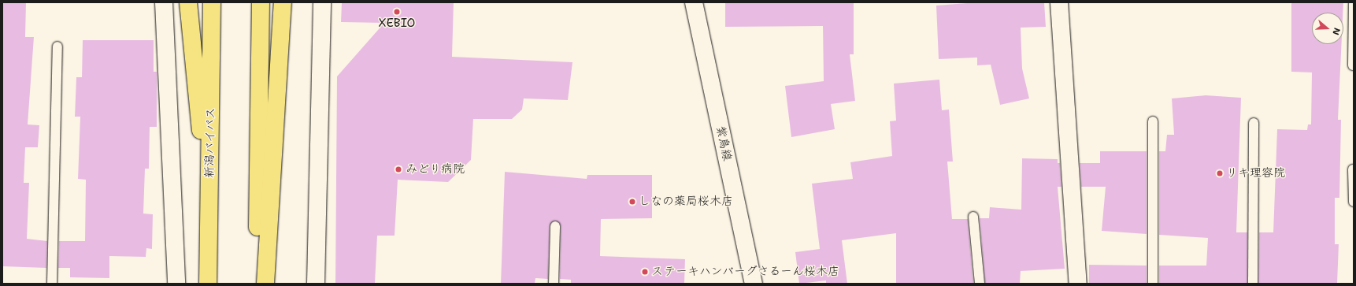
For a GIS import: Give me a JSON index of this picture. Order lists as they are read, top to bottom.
{
  "streets": {
    "highway": ["新潟バイパス"],
    "street": ["紫鳥線"]
  },
  "places": [
    "XEBIO",
    "みどり病院",
    "リキ理容院",
    "しなの薬局桜木店",
    "ステーキハンバーグさるーん桜木店"
  ],
  "north": "right"
}
